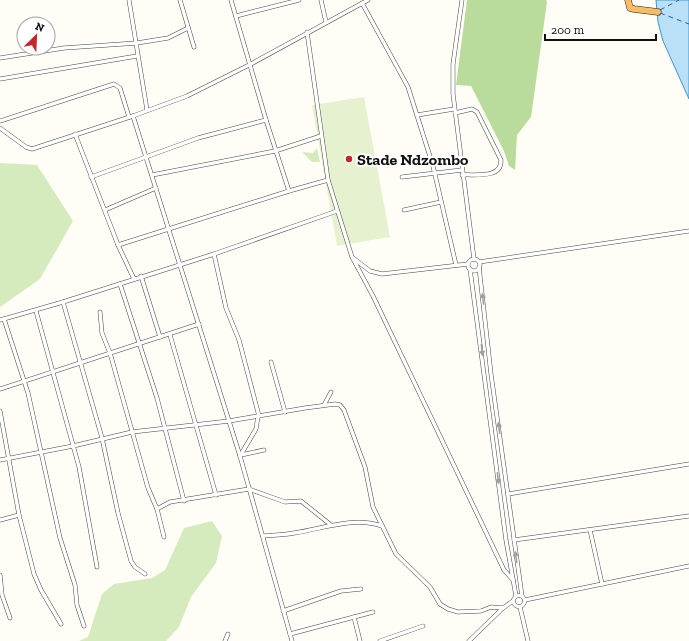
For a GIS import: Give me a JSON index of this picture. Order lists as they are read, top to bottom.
{
  "places": ["Stade Ndzombo"],
  "scale_bar": "200 m",
  "north": "top right"
}
